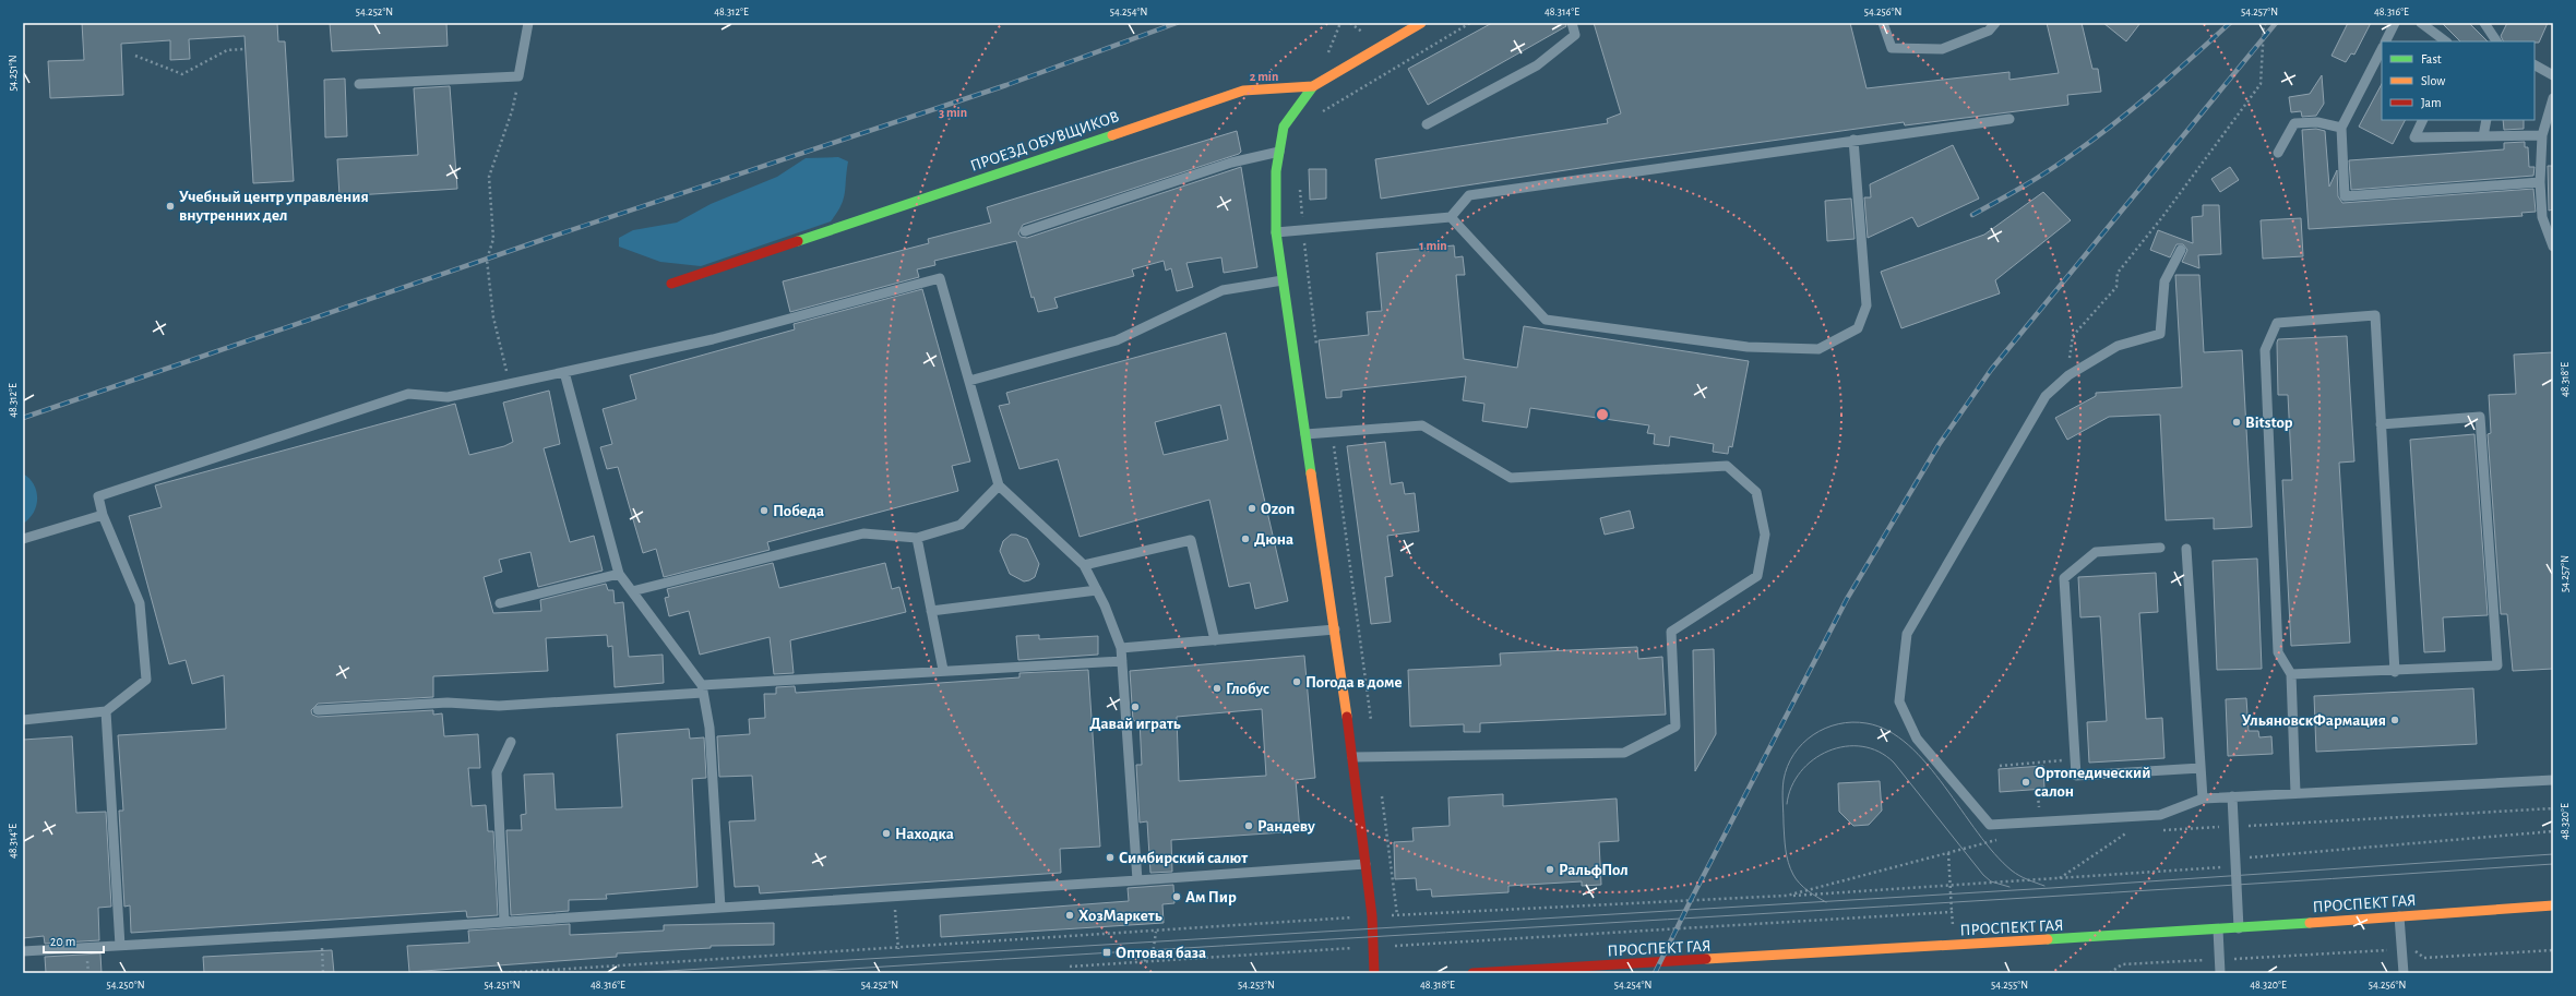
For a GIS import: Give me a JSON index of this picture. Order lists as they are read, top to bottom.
{
  "streets": {
    "street": ["ПРОЕЗД ОБУВЩИКОВ", "ПРОСПЕКТ ГАЯ"]
  },
  "places": {
    "other": [
      "Учебный центр управления внутренних дел",
      "Bitstop",
      "Ozon",
      "Победа",
      "Дюна",
      "Погода в доме",
      "Глобус",
      "Давай играть",
      "УльяновскФармация",
      "Ортопедический салон",
      "Рандеву",
      "Находка",
      "Симбирский салют",
      "РальфПол",
      "Ам Пир",
      "ХозМаркеть"
    ],
    "transit": ["Оптовая база"]
  },
  "legend": ["Fast", "Slow", "Jam"],
  "scale_bar": "20 m",
  "coordinates": [
    "54.252°N",
    "48.312°E",
    "54.254°N",
    "48.314°E",
    "54.256°N",
    "54.257°N",
    "48.316°E",
    "54.251°N",
    "48.318°E",
    "48.320°E",
    "54.250°N",
    "54.253°N",
    "54.255°N"
  ],
  "rings": ["2 min", "3 min", "1 min"]
}
